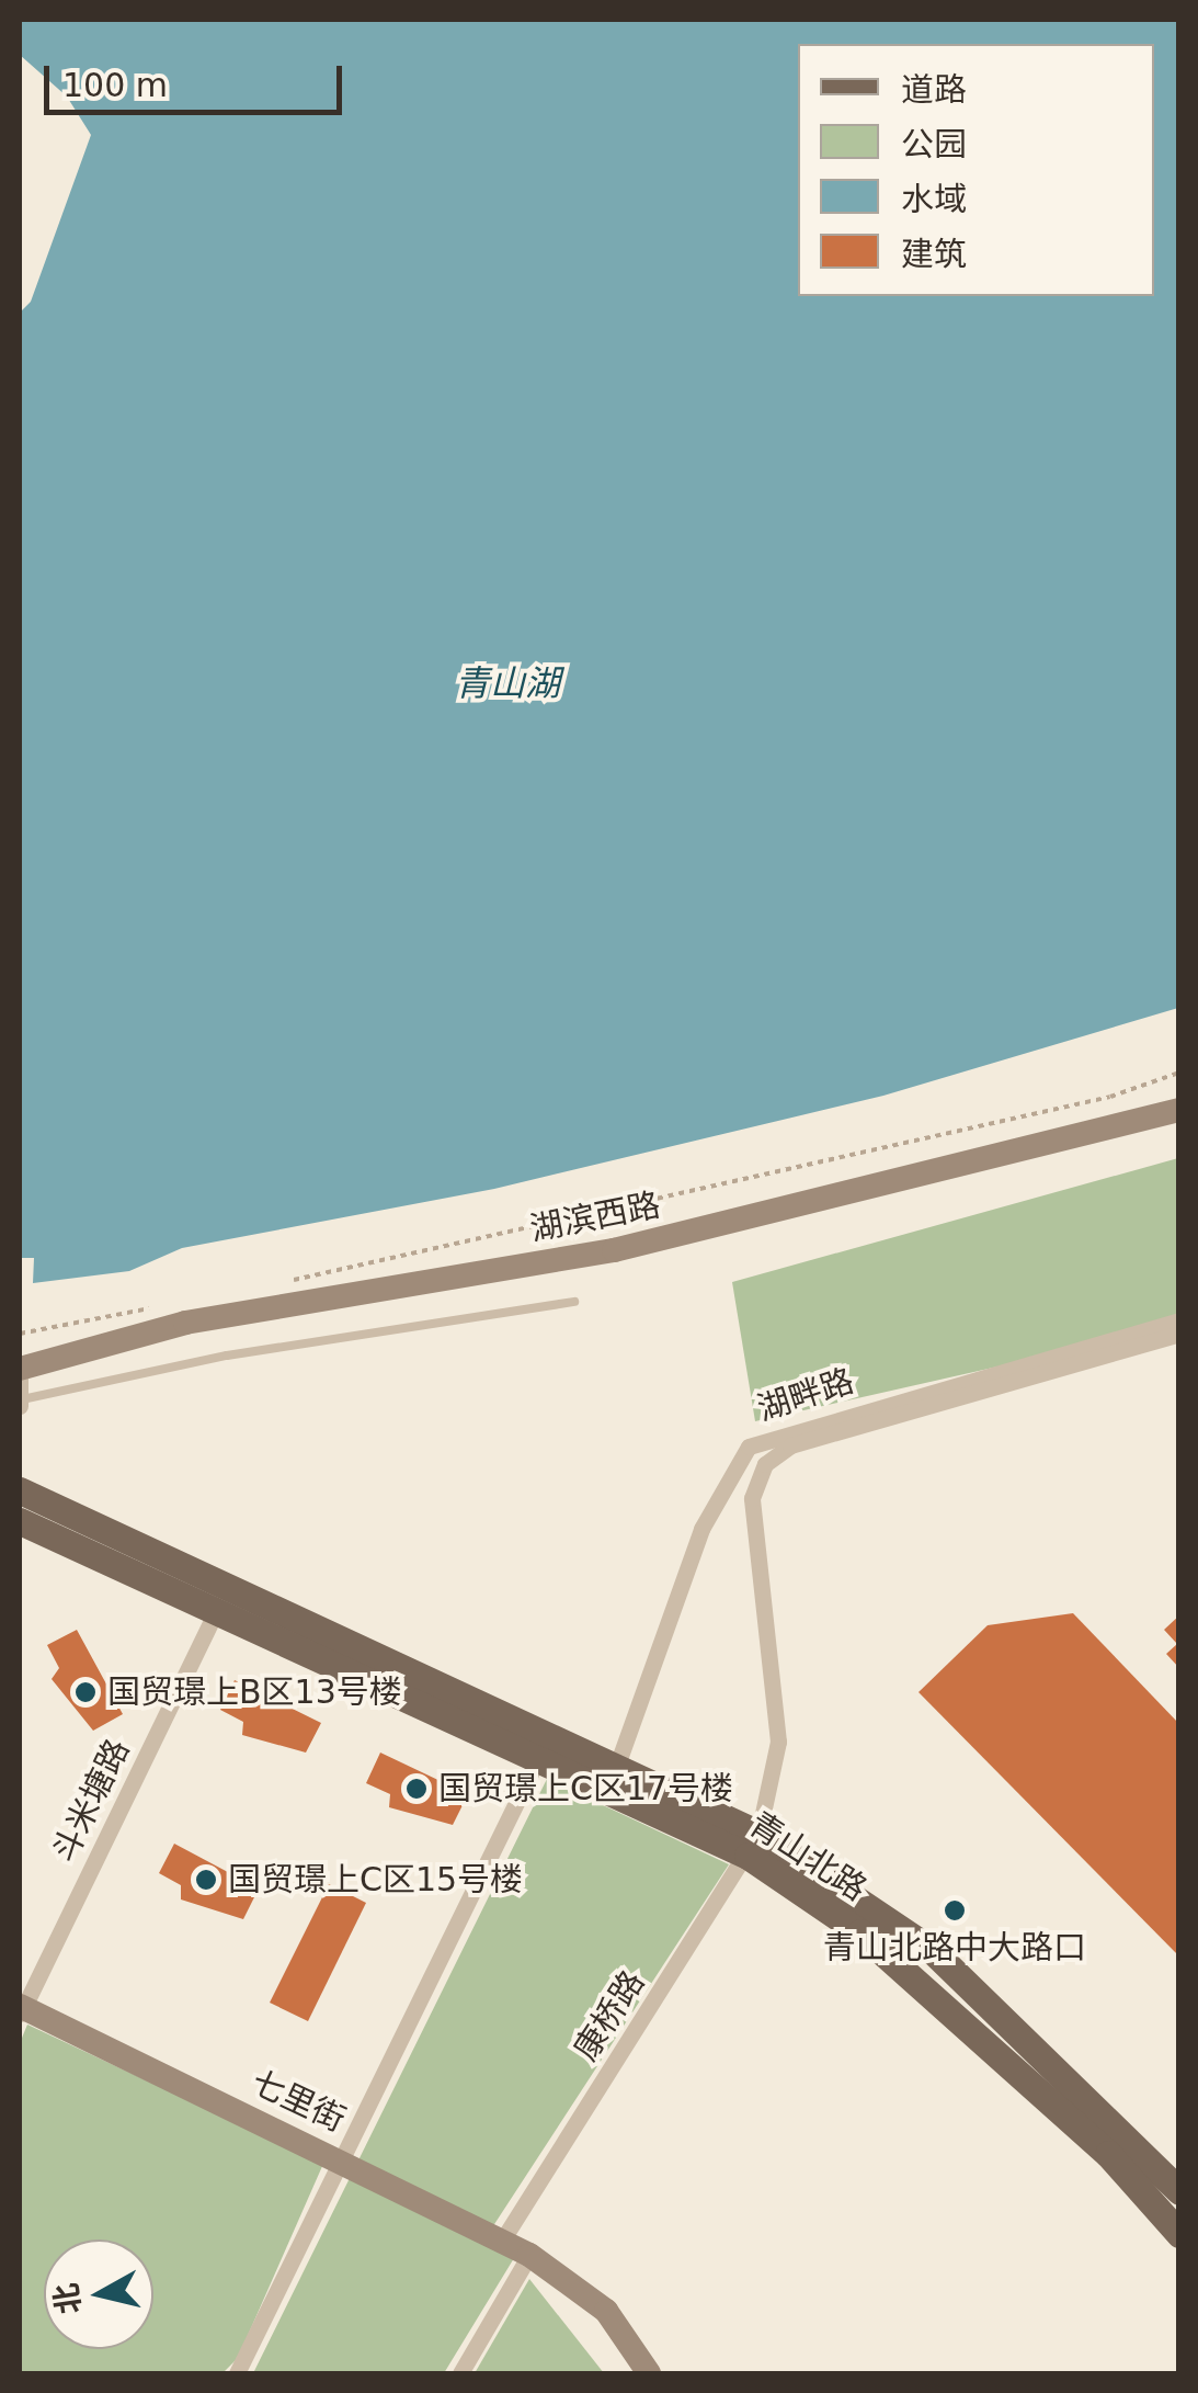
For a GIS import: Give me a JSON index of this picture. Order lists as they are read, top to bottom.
{
  "streets": {
    "main road": ["青山北路"],
    "street": [
      "湖滨西路",
      "湖畔路",
      "斗米塘路",
      "康桥路",
      "七里街"
    ]
  },
  "crossings": [
    ["湖畔路", "青山北路"],
    ["湖畔路", "康桥路"],
    ["斗米塘路", "青山北路"],
    ["斗米塘路", "七里街"],
    ["青山北路", "康桥路"],
    ["康桥路", "七里街"]
  ],
  "water": ["青山湖"],
  "places": [
    "国贸璟上B区13号楼",
    "国贸璟上C区17号楼",
    "国贸璟上C区15号楼",
    "青山北路中大路口"
  ],
  "legend": [
    "道路",
    "公园",
    "水域",
    "建筑"
  ],
  "scale_bar": "100 m",
  "north": "left"
}
